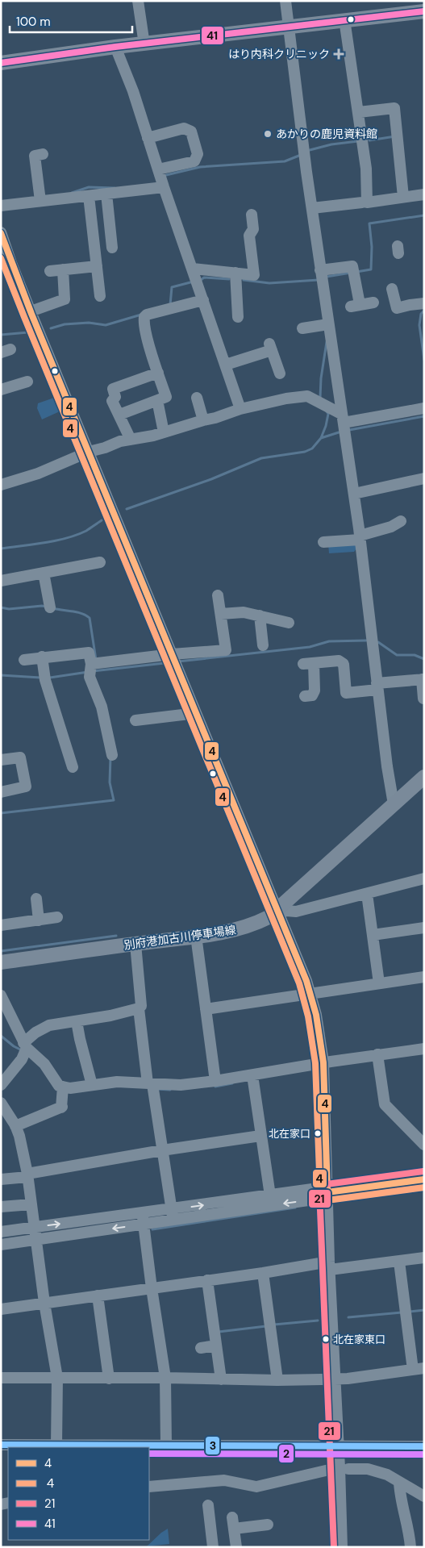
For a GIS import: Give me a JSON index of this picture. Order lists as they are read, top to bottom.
{
  "streets": {
    "main road": ["別府港加古川停車場線"]
  },
  "places": {
    "health": ["はり内科クリニック"],
    "other": ["あかりの鹿児資料館", "北在家口", "北在家東口"]
  },
  "lines": [
    "transit line 41",
    "transit line 4",
    "transit line ４",
    "transit line 21",
    "transit line 3",
    "transit line 2"
  ],
  "legend": [
    "4",
    "４",
    "21",
    "41"
  ],
  "scale_bar": "100 m"
}
